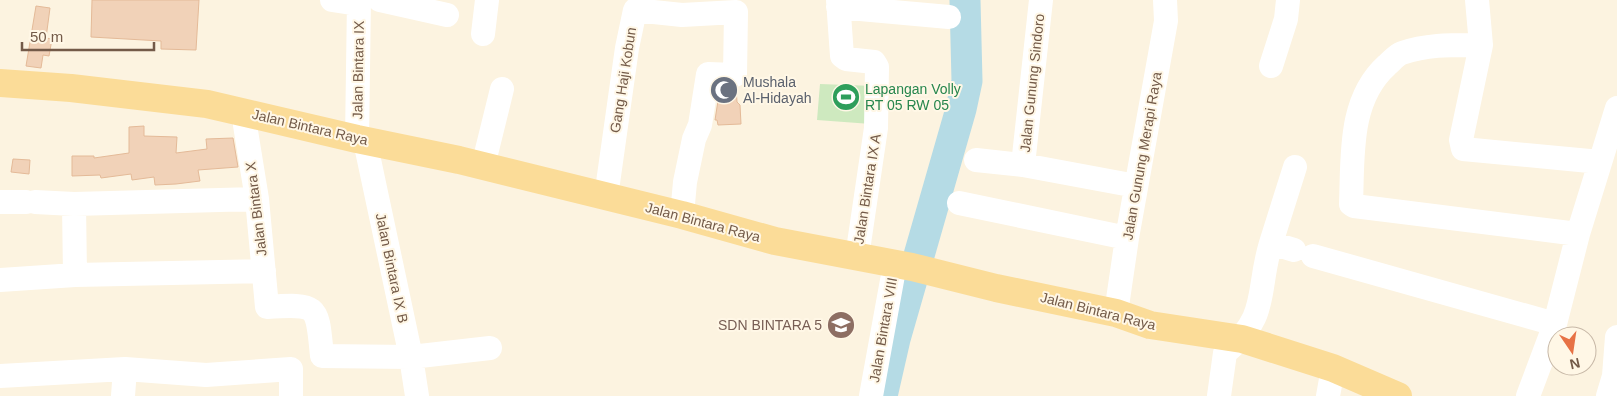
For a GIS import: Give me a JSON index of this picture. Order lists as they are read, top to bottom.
{
  "streets": {
    "main road": ["Jalan Bintara Raya"],
    "street": [
      "Jalan Bintara IX",
      "Gang Haji Kobun",
      "Jalan Gunung Sindoro",
      "Jalan Gunung Merapi Raya",
      "Jalan Bintara IX A",
      "Jalan Bintara X",
      "Jalan Bintara IX B",
      "Jalan Bintara VIII"
    ]
  },
  "crossings": [
    ["Jalan Bintara IX", "Jalan Bintara Raya"],
    ["Jalan Bintara IX", "Jalan Bintara IX B"],
    ["Gang Haji Kobun", "Jalan Bintara Raya"],
    ["Jalan Bintara Raya", "Jalan Gunung Merapi Raya"],
    ["Jalan Bintara Raya", "Jalan Bintara IX A"],
    ["Jalan Bintara Raya", "Jalan Bintara X"],
    ["Jalan Bintara Raya", "Jalan Bintara IX B"],
    ["Jalan Bintara Raya", "Jalan Bintara VIII"],
    ["Jalan Bintara X", "Jalan Bintara IX B"]
  ],
  "places": {
    "mosque": ["Mushala Al-Hidayah"],
    "sports": ["Lapangan Volly RT 05 RW 05"],
    "school or university": ["SDN BINTARA 5"]
  },
  "scale_bar": "50 m",
  "north": "bottom"
}
